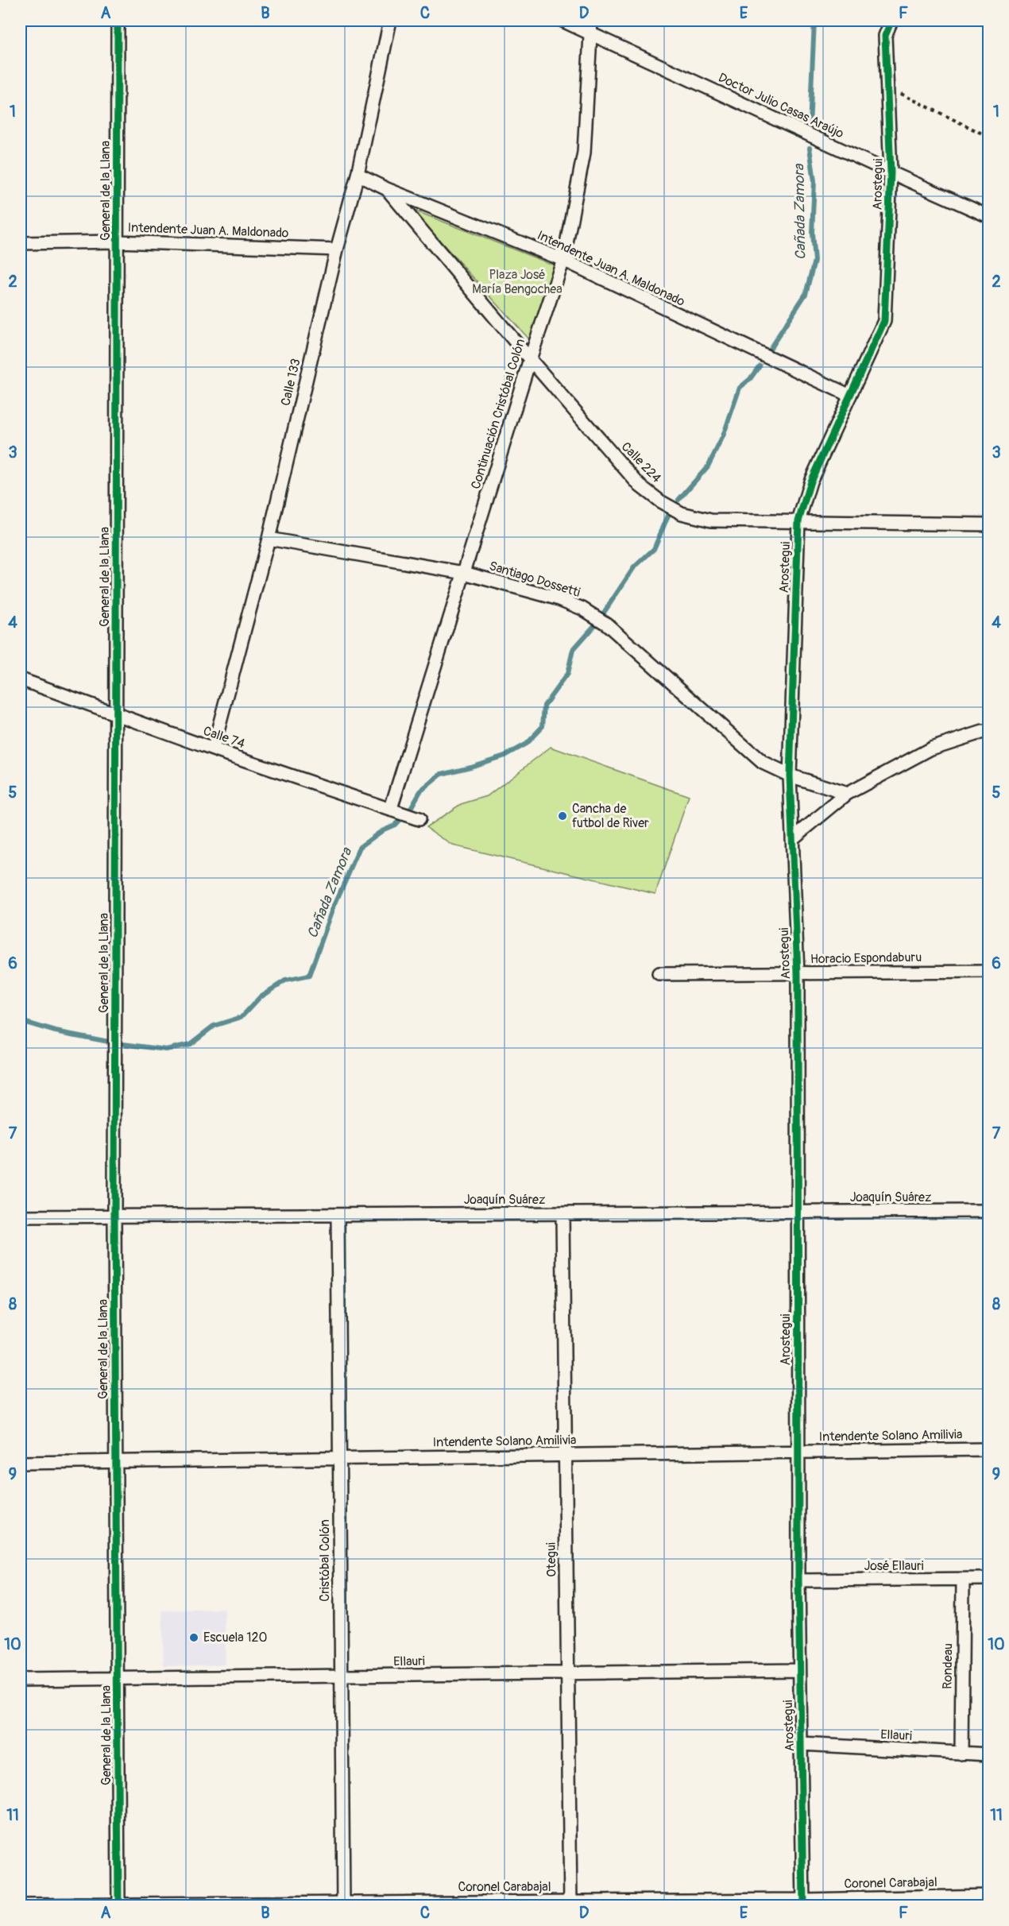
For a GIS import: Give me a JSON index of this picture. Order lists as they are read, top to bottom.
{
  "streets": {
    "street": [
      "Doctor Julio Casas Araújo",
      "Arostegui",
      "General de la Llana",
      "Intendente Juan A. Maldonado",
      "Calle 133",
      "Continuación Cristóbal Colón",
      "Calle 224",
      "Santiago Dossetti",
      "Calle 74",
      "Horacio Espondaburu",
      "Joaquín Suárez",
      "Intendente Solano Amilivia",
      "Otegui",
      "Cristóbal Colón",
      "José Ellauri",
      "Ellauri",
      "Rondeau",
      "Coronel Carabajal"
    ]
  },
  "crossings": [
    ["Doctor Julio Casas Araújo", "Arostegui"],
    ["Doctor Julio Casas Araújo", "Continuación Cristóbal Colón"],
    ["Arostegui", "Intendente Juan A. Maldonado"],
    ["Arostegui", "Calle 224"],
    ["Arostegui", "Santiago Dossetti"],
    ["Arostegui", "Horacio Espondaburu"],
    ["Arostegui", "Joaquín Suárez"],
    ["Arostegui", "Intendente Solano Amilivia"],
    ["Arostegui", "José Ellauri"],
    ["Arostegui", "Ellauri"],
    ["Arostegui", "Coronel Carabajal"],
    ["General de la Llana", "Intendente Juan A. Maldonado"],
    ["General de la Llana", "Calle 74"],
    ["General de la Llana", "Joaquín Suárez"],
    ["General de la Llana", "Intendente Solano Amilivia"],
    ["General de la Llana", "Ellauri"],
    ["General de la Llana", "Coronel Carabajal"],
    ["Intendente Juan A. Maldonado", "Calle 133"],
    ["Intendente Juan A. Maldonado", "Continuación Cristóbal Colón"],
    ["Intendente Juan A. Maldonado", "Calle 224"],
    ["Calle 133", "Santiago Dossetti"],
    ["Calle 133", "Calle 74"],
    ["Continuación Cristóbal Colón", "Calle 224"],
    ["Continuación Cristóbal Colón", "Santiago Dossetti"],
    ["Continuación Cristóbal Colón", "Calle 74"],
    ["Joaquín Suárez", "Otegui"],
    ["Joaquín Suárez", "Cristóbal Colón"],
    ["Intendente Solano Amilivia", "Otegui"],
    ["Intendente Solano Amilivia", "Cristóbal Colón"],
    ["Otegui", "Ellauri"],
    ["Otegui", "Coronel Carabajal"],
    ["Cristóbal Colón", "Ellauri"],
    ["Cristóbal Colón", "Coronel Carabajal"],
    ["José Ellauri", "Rondeau"],
    ["Ellauri", "Rondeau"]
  ],
  "water": ["Cañada Zamora"],
  "parks": ["Plaza José María Bengochea"],
  "places": ["Cancha de futbol de River", "Escuela 120"],
  "grid": {
    "columns": [
      "A",
      "B",
      "C",
      "D",
      "E",
      "F"
    ],
    "rows": [
      "1",
      "2",
      "3",
      "4",
      "5",
      "6",
      "7",
      "8",
      "9",
      "10",
      "11"
    ]
  }
}
